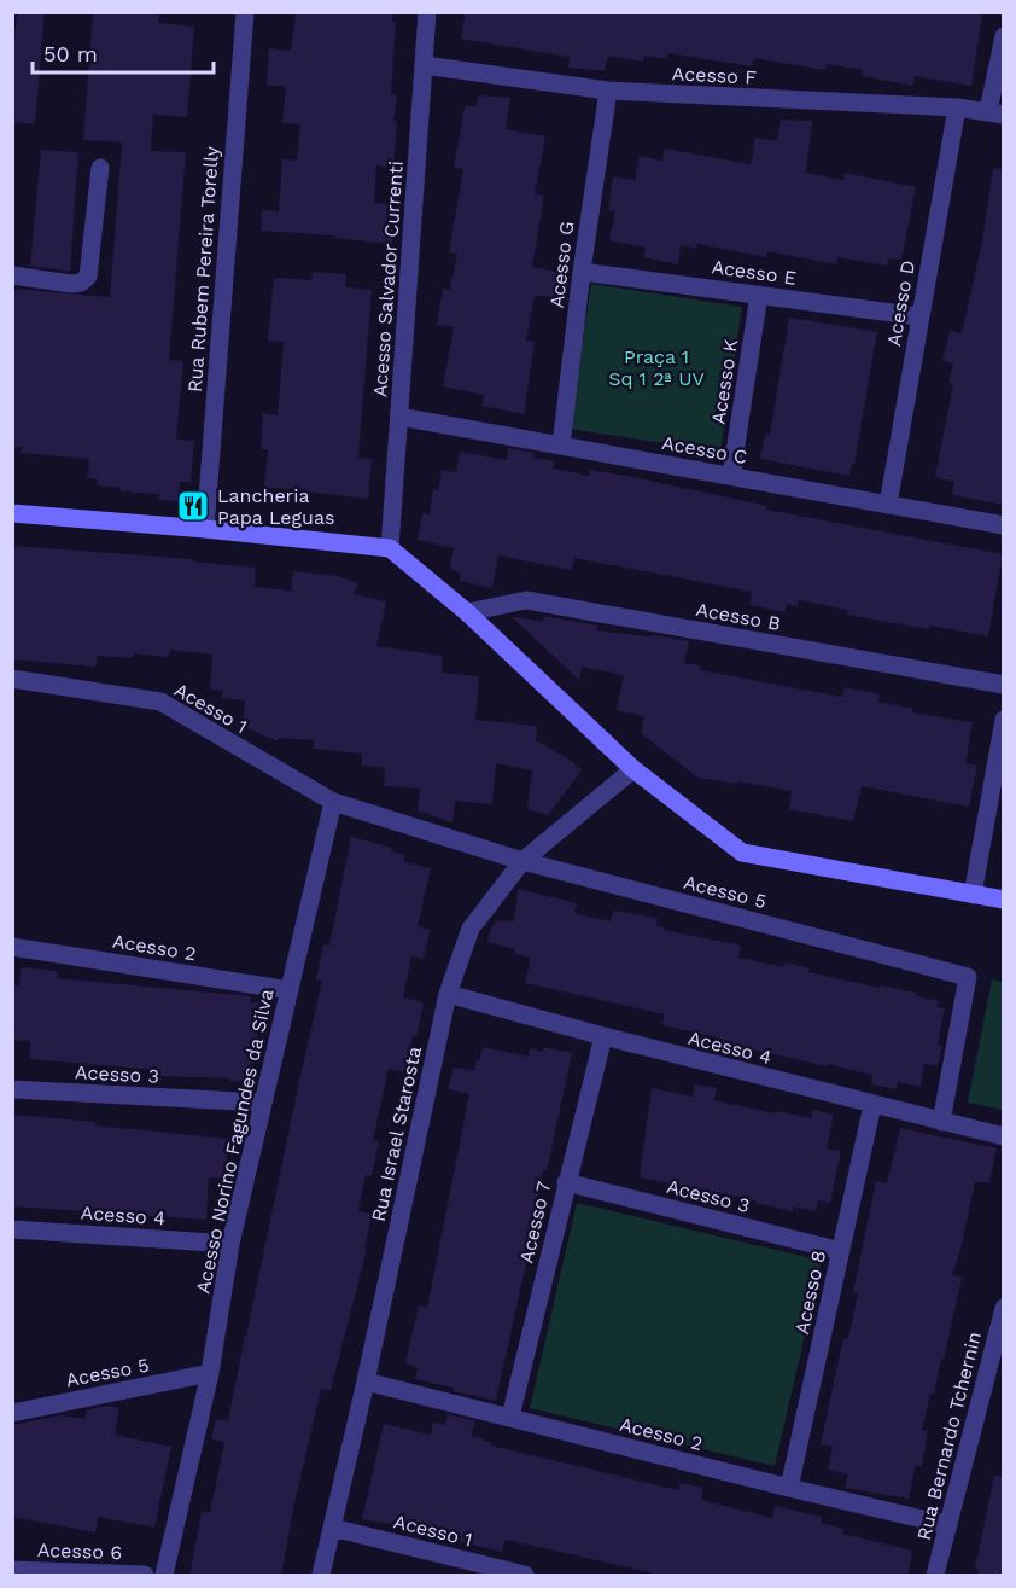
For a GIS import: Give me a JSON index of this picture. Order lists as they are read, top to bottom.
{
  "streets": {
    "street": [
      "Acesso F",
      "Acesso G",
      "Rua Rubem Pereira Torelly",
      "Acesso E",
      "Acesso Salvador Currenti",
      "Acesso D",
      "Acesso K",
      "Acesso C",
      "Acesso B",
      "Acesso 1",
      "Acesso 5",
      "Acesso 2",
      "Acesso 4",
      "Acesso 3",
      "Rua Israel Starosta",
      "Acesso Norino Fagundes da Silva",
      "Acesso 7",
      "Acesso 8",
      "Rua Bernardo Tchernin",
      "Acesso 6"
    ]
  },
  "crossings": [
    ["Acesso F", "Acesso G"],
    ["Acesso F", "Acesso Salvador Currenti"],
    ["Acesso F", "Acesso D"],
    ["Acesso G", "Acesso E"],
    ["Acesso G", "Acesso C"],
    ["Acesso E", "Acesso D"],
    ["Acesso E", "Acesso K"],
    ["Acesso Salvador Currenti", "Acesso C"],
    ["Acesso D", "Acesso C"],
    ["Acesso K", "Acesso C"],
    ["Acesso 1", "Acesso 5"],
    ["Acesso 1", "Rua Israel Starosta"],
    ["Acesso 1", "Acesso Norino Fagundes da Silva"],
    ["Acesso 5", "Acesso 4"],
    ["Acesso 5", "Rua Israel Starosta"],
    ["Acesso 5", "Acesso Norino Fagundes da Silva"],
    ["Acesso 2", "Rua Israel Starosta"],
    ["Acesso 2", "Acesso Norino Fagundes da Silva"],
    ["Acesso 2", "Acesso 7"],
    ["Acesso 2", "Acesso 8"],
    ["Acesso 2", "Rua Bernardo Tchernin"],
    ["Acesso 4", "Rua Israel Starosta"],
    ["Acesso 4", "Acesso Norino Fagundes da Silva"],
    ["Acesso 4", "Acesso 7"],
    ["Acesso 4", "Acesso 8"],
    ["Acesso 3", "Acesso Norino Fagundes da Silva"],
    ["Acesso 3", "Acesso 7"],
    ["Acesso 3", "Acesso 8"]
  ],
  "parks": ["Praça 1 Sq 1 2ª UV"],
  "places": {
    "restaurant": ["Lancheria Papa Leguas"]
  },
  "scale_bar": "50 m"
}
